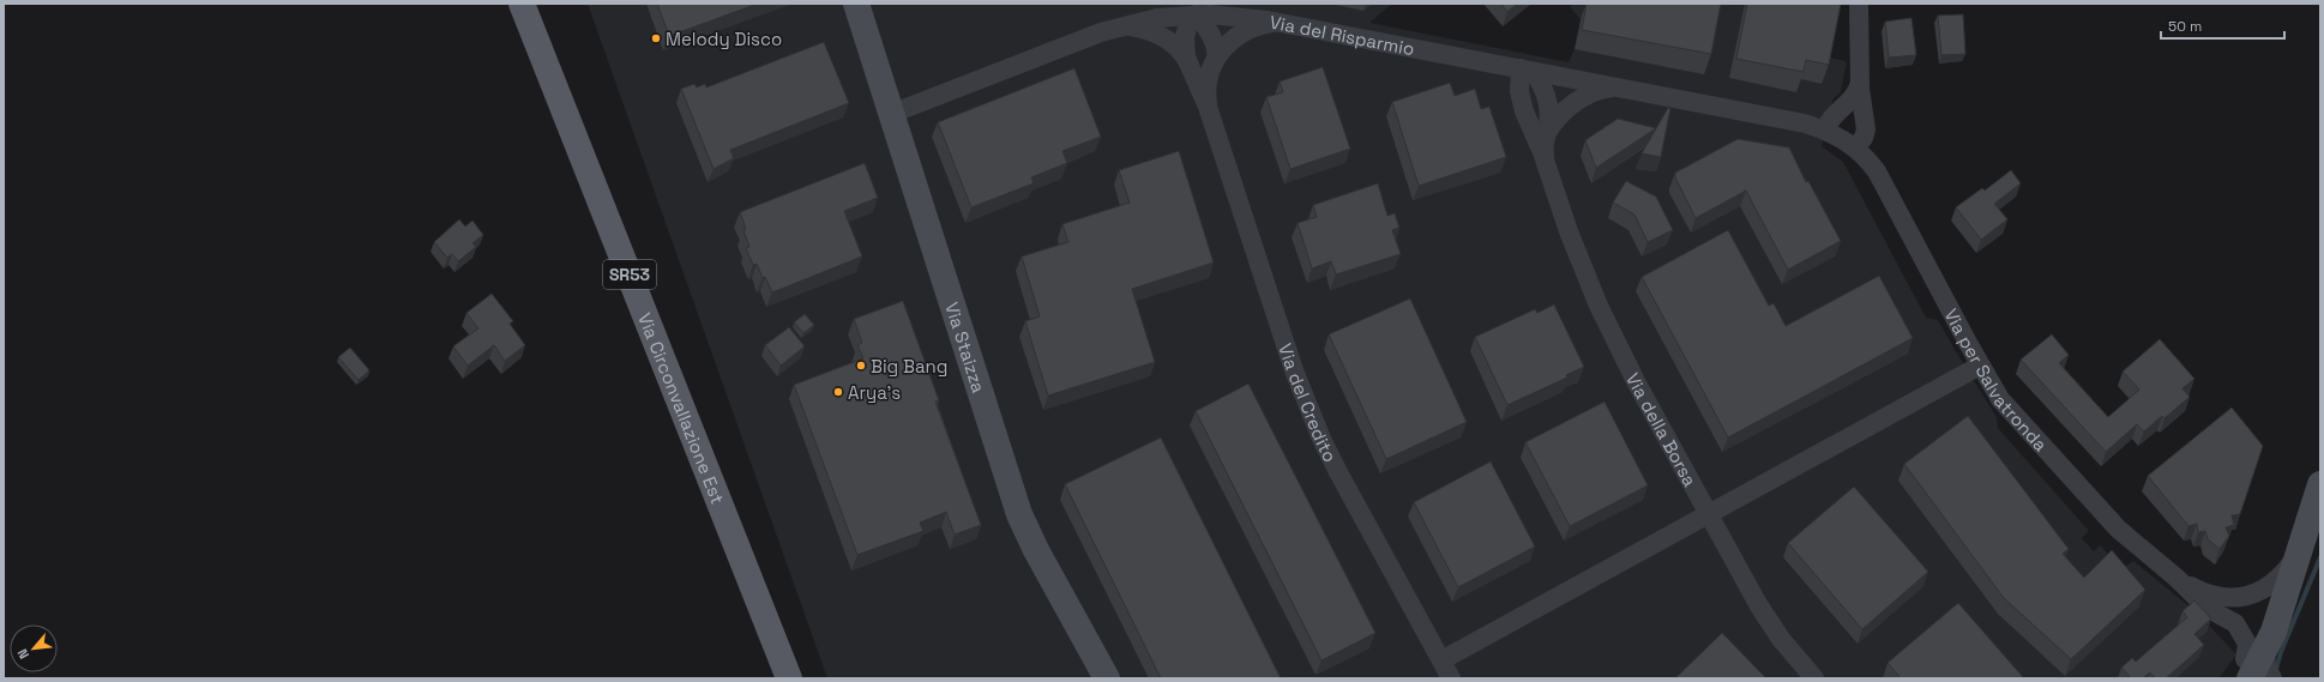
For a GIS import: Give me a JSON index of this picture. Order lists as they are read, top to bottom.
{
  "streets": {
    "main road": ["SR53", "Via Circonvallazione Est"],
    "street": [
      "Via del Risparmio",
      "Via Staizza",
      "Via per Salvatronda",
      "Via del Credito",
      "Via della Borsa"
    ]
  },
  "crossings": [
    ["Via del Risparmio", "Via Staizza"],
    ["Via del Risparmio", "Via per Salvatronda"],
    ["Via del Risparmio", "Via del Credito"],
    ["Via del Risparmio", "Via della Borsa"]
  ],
  "places": ["Melody Disco", "Big Bang", "Arya's"],
  "scale_bar": "50 m",
  "north": "bottom left"
}
